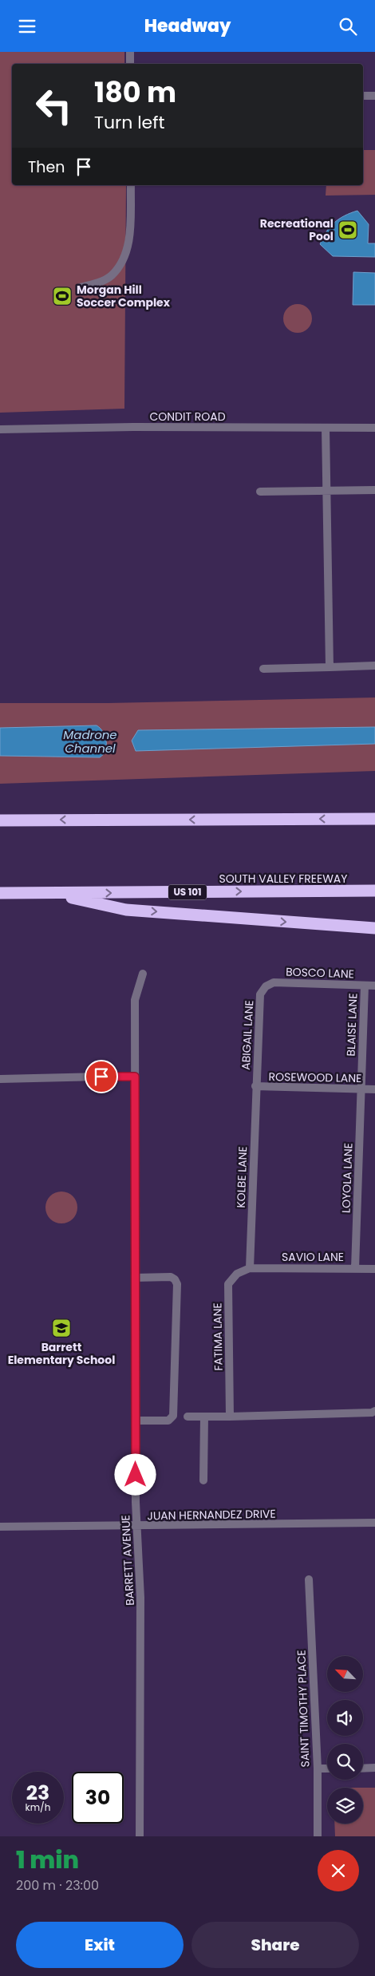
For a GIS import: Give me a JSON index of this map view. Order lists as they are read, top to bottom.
{
  "streets": {
    "highway": ["SOUTH VALLEY FREEWAY", "US 101"],
    "street": [
      "CONDIT ROAD",
      "BOSCO LANE",
      "BLAISE LANE",
      "ABIGAIL LANE",
      "ROSEWOOD LANE",
      "KOLBE LANE",
      "LOYOLA LANE",
      "SAVIO LANE",
      "FATIMA LANE",
      "JUAN HERNANDEZ DRIVE",
      "BARRETT AVENUE",
      "SAINT TIMOTHY PLACE"
    ]
  },
  "crossings": [
    ["BOSCO LANE", "BLAISE LANE"],
    ["BOSCO LANE", "ABIGAIL LANE"],
    ["BLAISE LANE", "ROSEWOOD LANE"],
    ["BLAISE LANE", "LOYOLA LANE"],
    ["ABIGAIL LANE", "ROSEWOOD LANE"],
    ["ABIGAIL LANE", "KOLBE LANE"],
    ["ROSEWOOD LANE", "KOLBE LANE"],
    ["ROSEWOOD LANE", "LOYOLA LANE"],
    ["KOLBE LANE", "SAVIO LANE"],
    ["KOLBE LANE", "FATIMA LANE"],
    ["LOYOLA LANE", "SAVIO LANE"],
    ["SAVIO LANE", "FATIMA LANE"],
    ["JUAN HERNANDEZ DRIVE", "BARRETT AVENUE"]
  ],
  "water": ["Madrone Channel"],
  "places": {
    "sports": ["Recreational Pool", "Morgan Hill Soccer Complex"],
    "school or university": ["Barrett Elementary School"]
  },
  "north": "top left",
  "page": {
    "header": "Headway",
    "turn": ["180 m", "Turn left"],
    "then": "Then",
    "speed": "23 km/h",
    "limit": "30",
    "heading": ["1 min", "200 m · 23:00"],
    "buttons": ["Exit", "Share"]
  }
}
